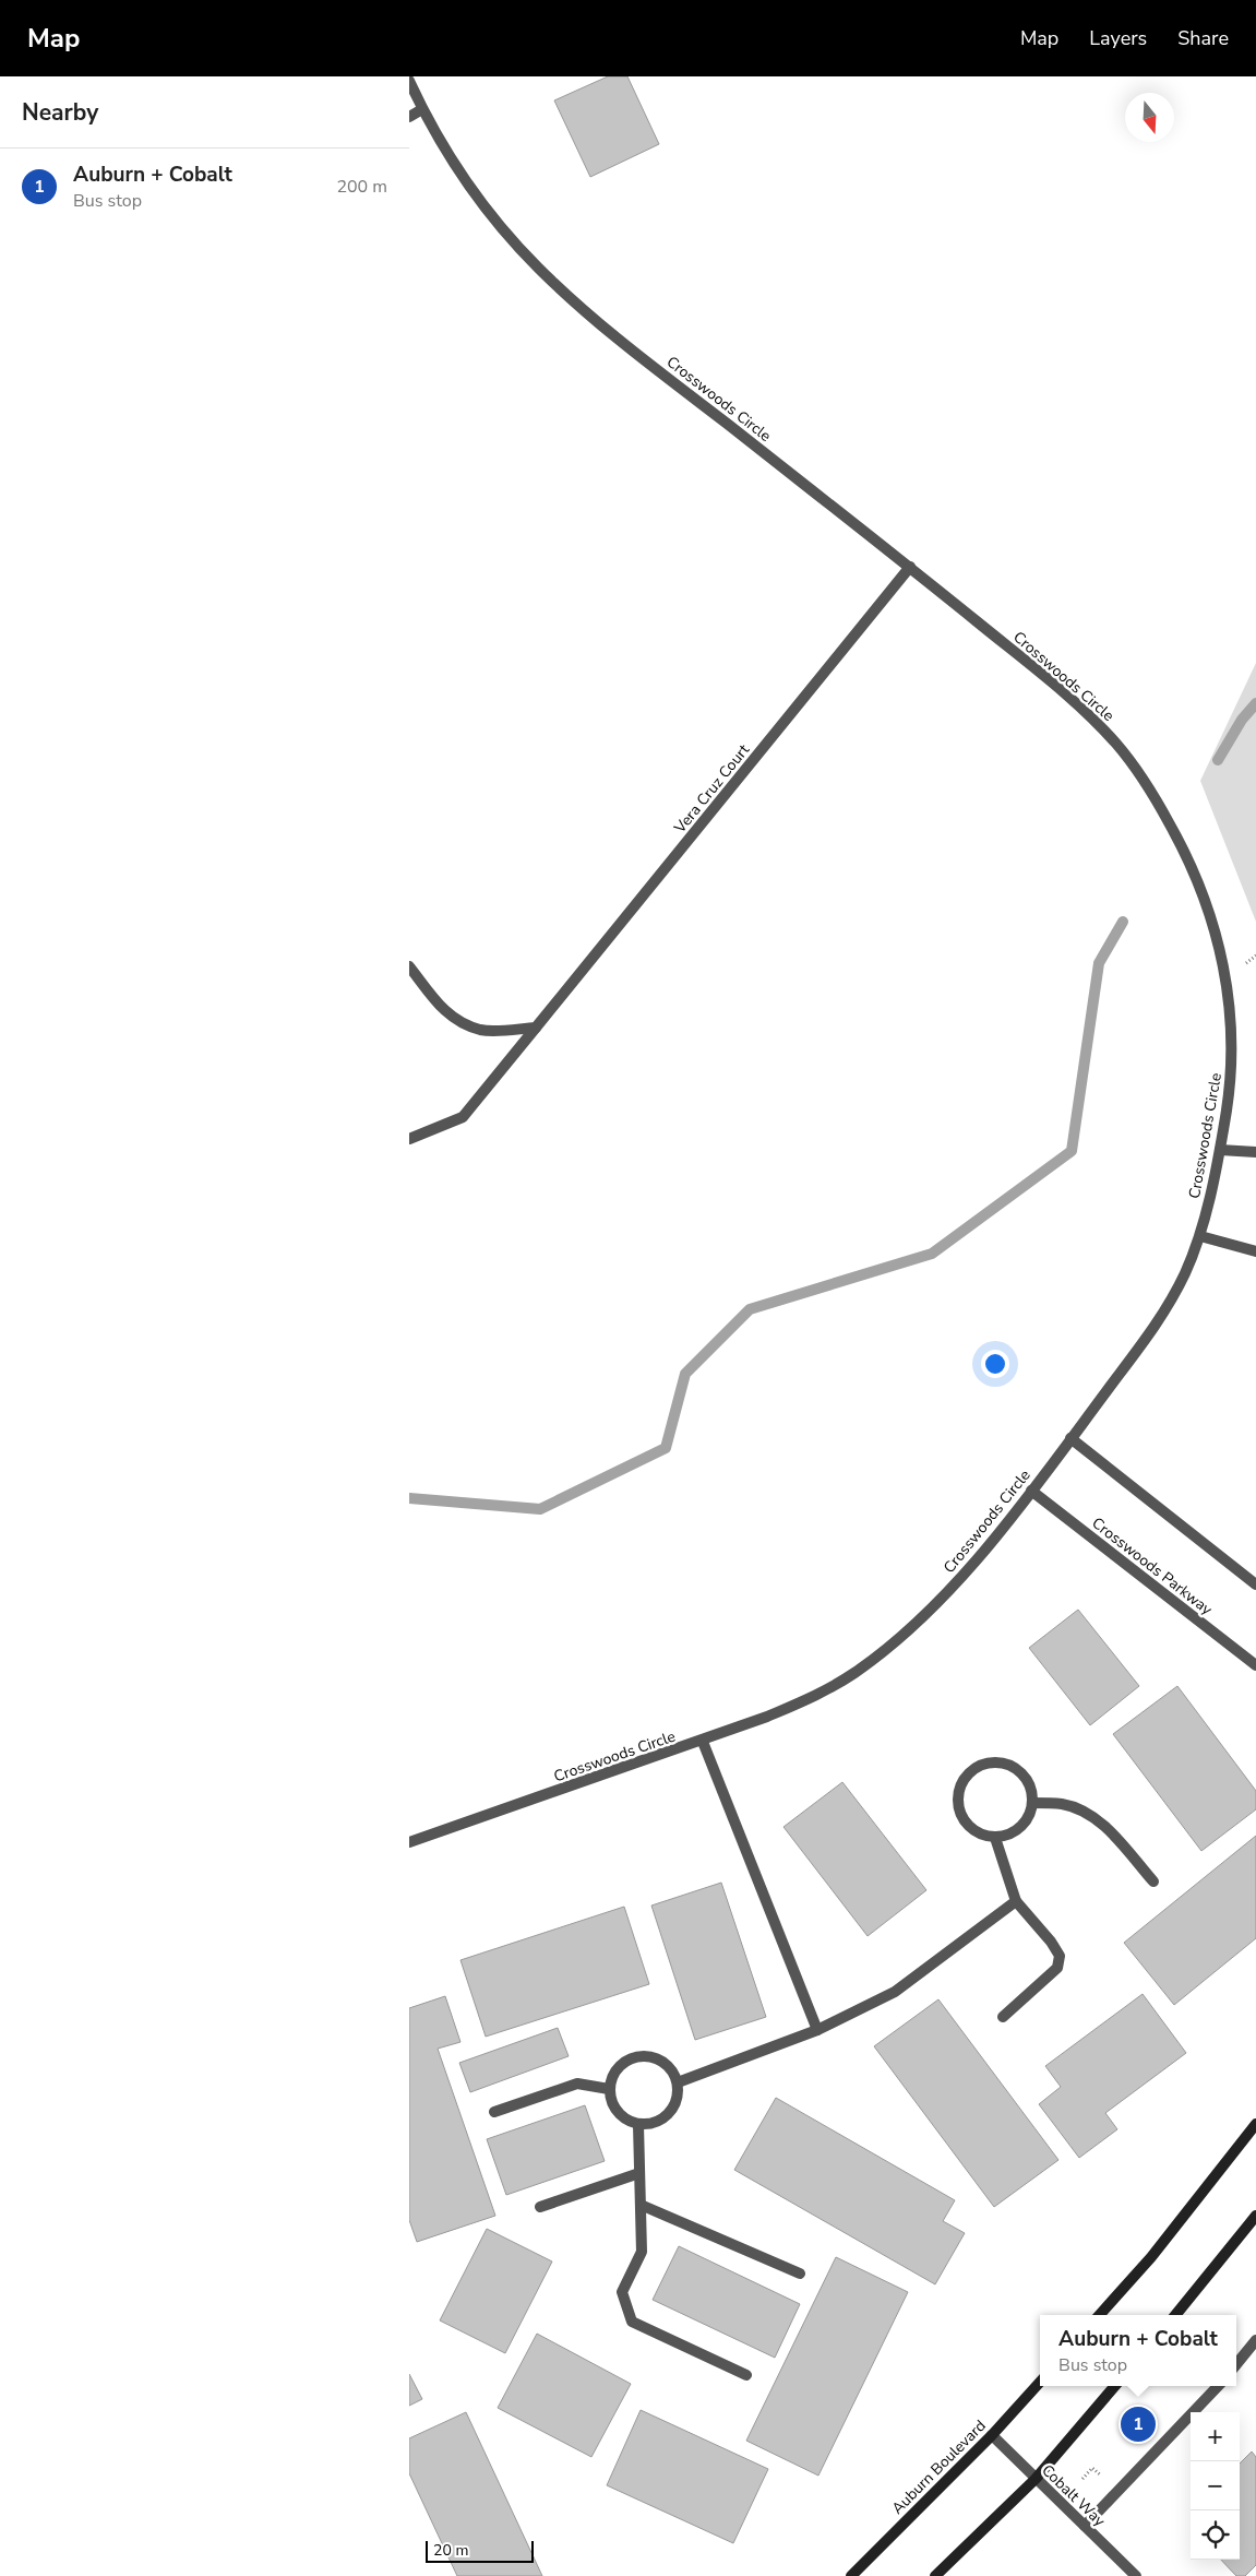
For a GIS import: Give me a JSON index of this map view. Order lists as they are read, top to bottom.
{
  "streets": {
    "main road": ["Auburn Boulevard"],
    "street": [
      "Crosswoods Circle",
      "Vera Cruz Court",
      "Crosswoods Parkway",
      "Cobalt Way"
    ]
  },
  "crossings": [
    ["Crosswoods Circle", "Vera Cruz Court"],
    ["Crosswoods Circle", "Crosswoods Parkway"],
    ["Auburn Boulevard", "Cobalt Way"]
  ],
  "scale_bar": "20 m",
  "north": "bottom",
  "page": {
    "header": "Map",
    "nav": ["Map", "Layers", "Share"],
    "heading": "Nearby",
    "list": [
      {
        "mark": "1",
        "name": "Auburn + Cobalt",
        "note": "Bus stop",
        "value": "200 m"
      }
    ],
    "popup": ["Auburn + Cobalt", "Bus stop"],
    "pins": "1",
    "map_buttons": ["+", "−"],
    "scale": "20 m"
  }
}
